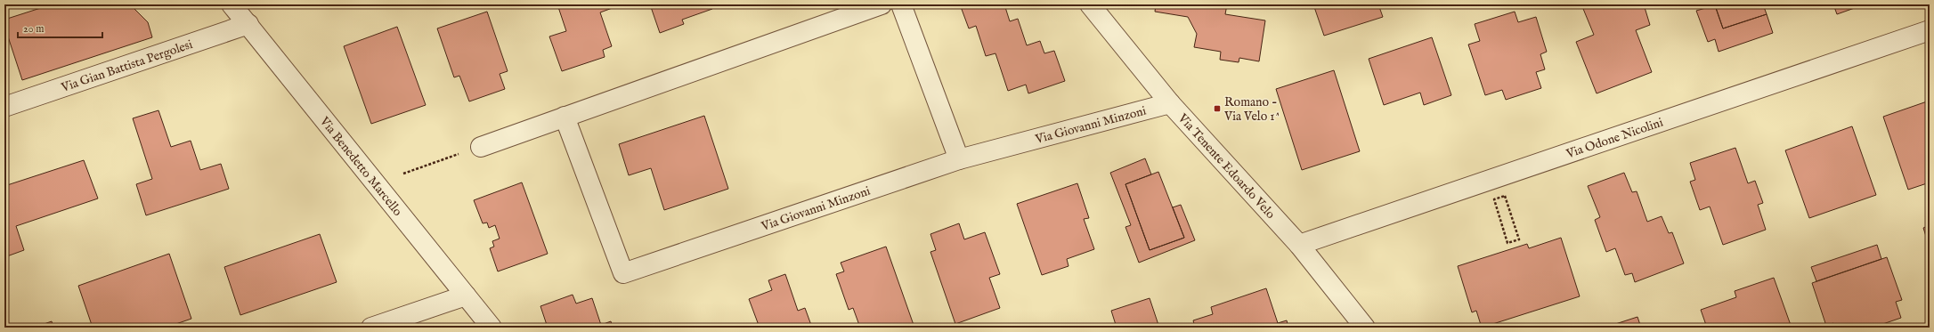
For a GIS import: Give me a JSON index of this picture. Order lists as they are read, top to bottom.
{
  "streets": {
    "street": [
      "Via Gian Battista Pergolesi",
      "Via Giovanni Minzoni",
      "Via Odone Nicolini",
      "Via Benedetto Marcello",
      "Via Tenente Edoardo Velo"
    ]
  },
  "crossings": [
    ["Via Gian Battista Pergolesi", "Via Benedetto Marcello"],
    ["Via Giovanni Minzoni", "Via Tenente Edoardo Velo"],
    ["Via Odone Nicolini", "Via Tenente Edoardo Velo"]
  ],
  "places": {
    "transit": ["Romano - Via Velo 1^"]
  },
  "scale_bar": "20 m"
}
